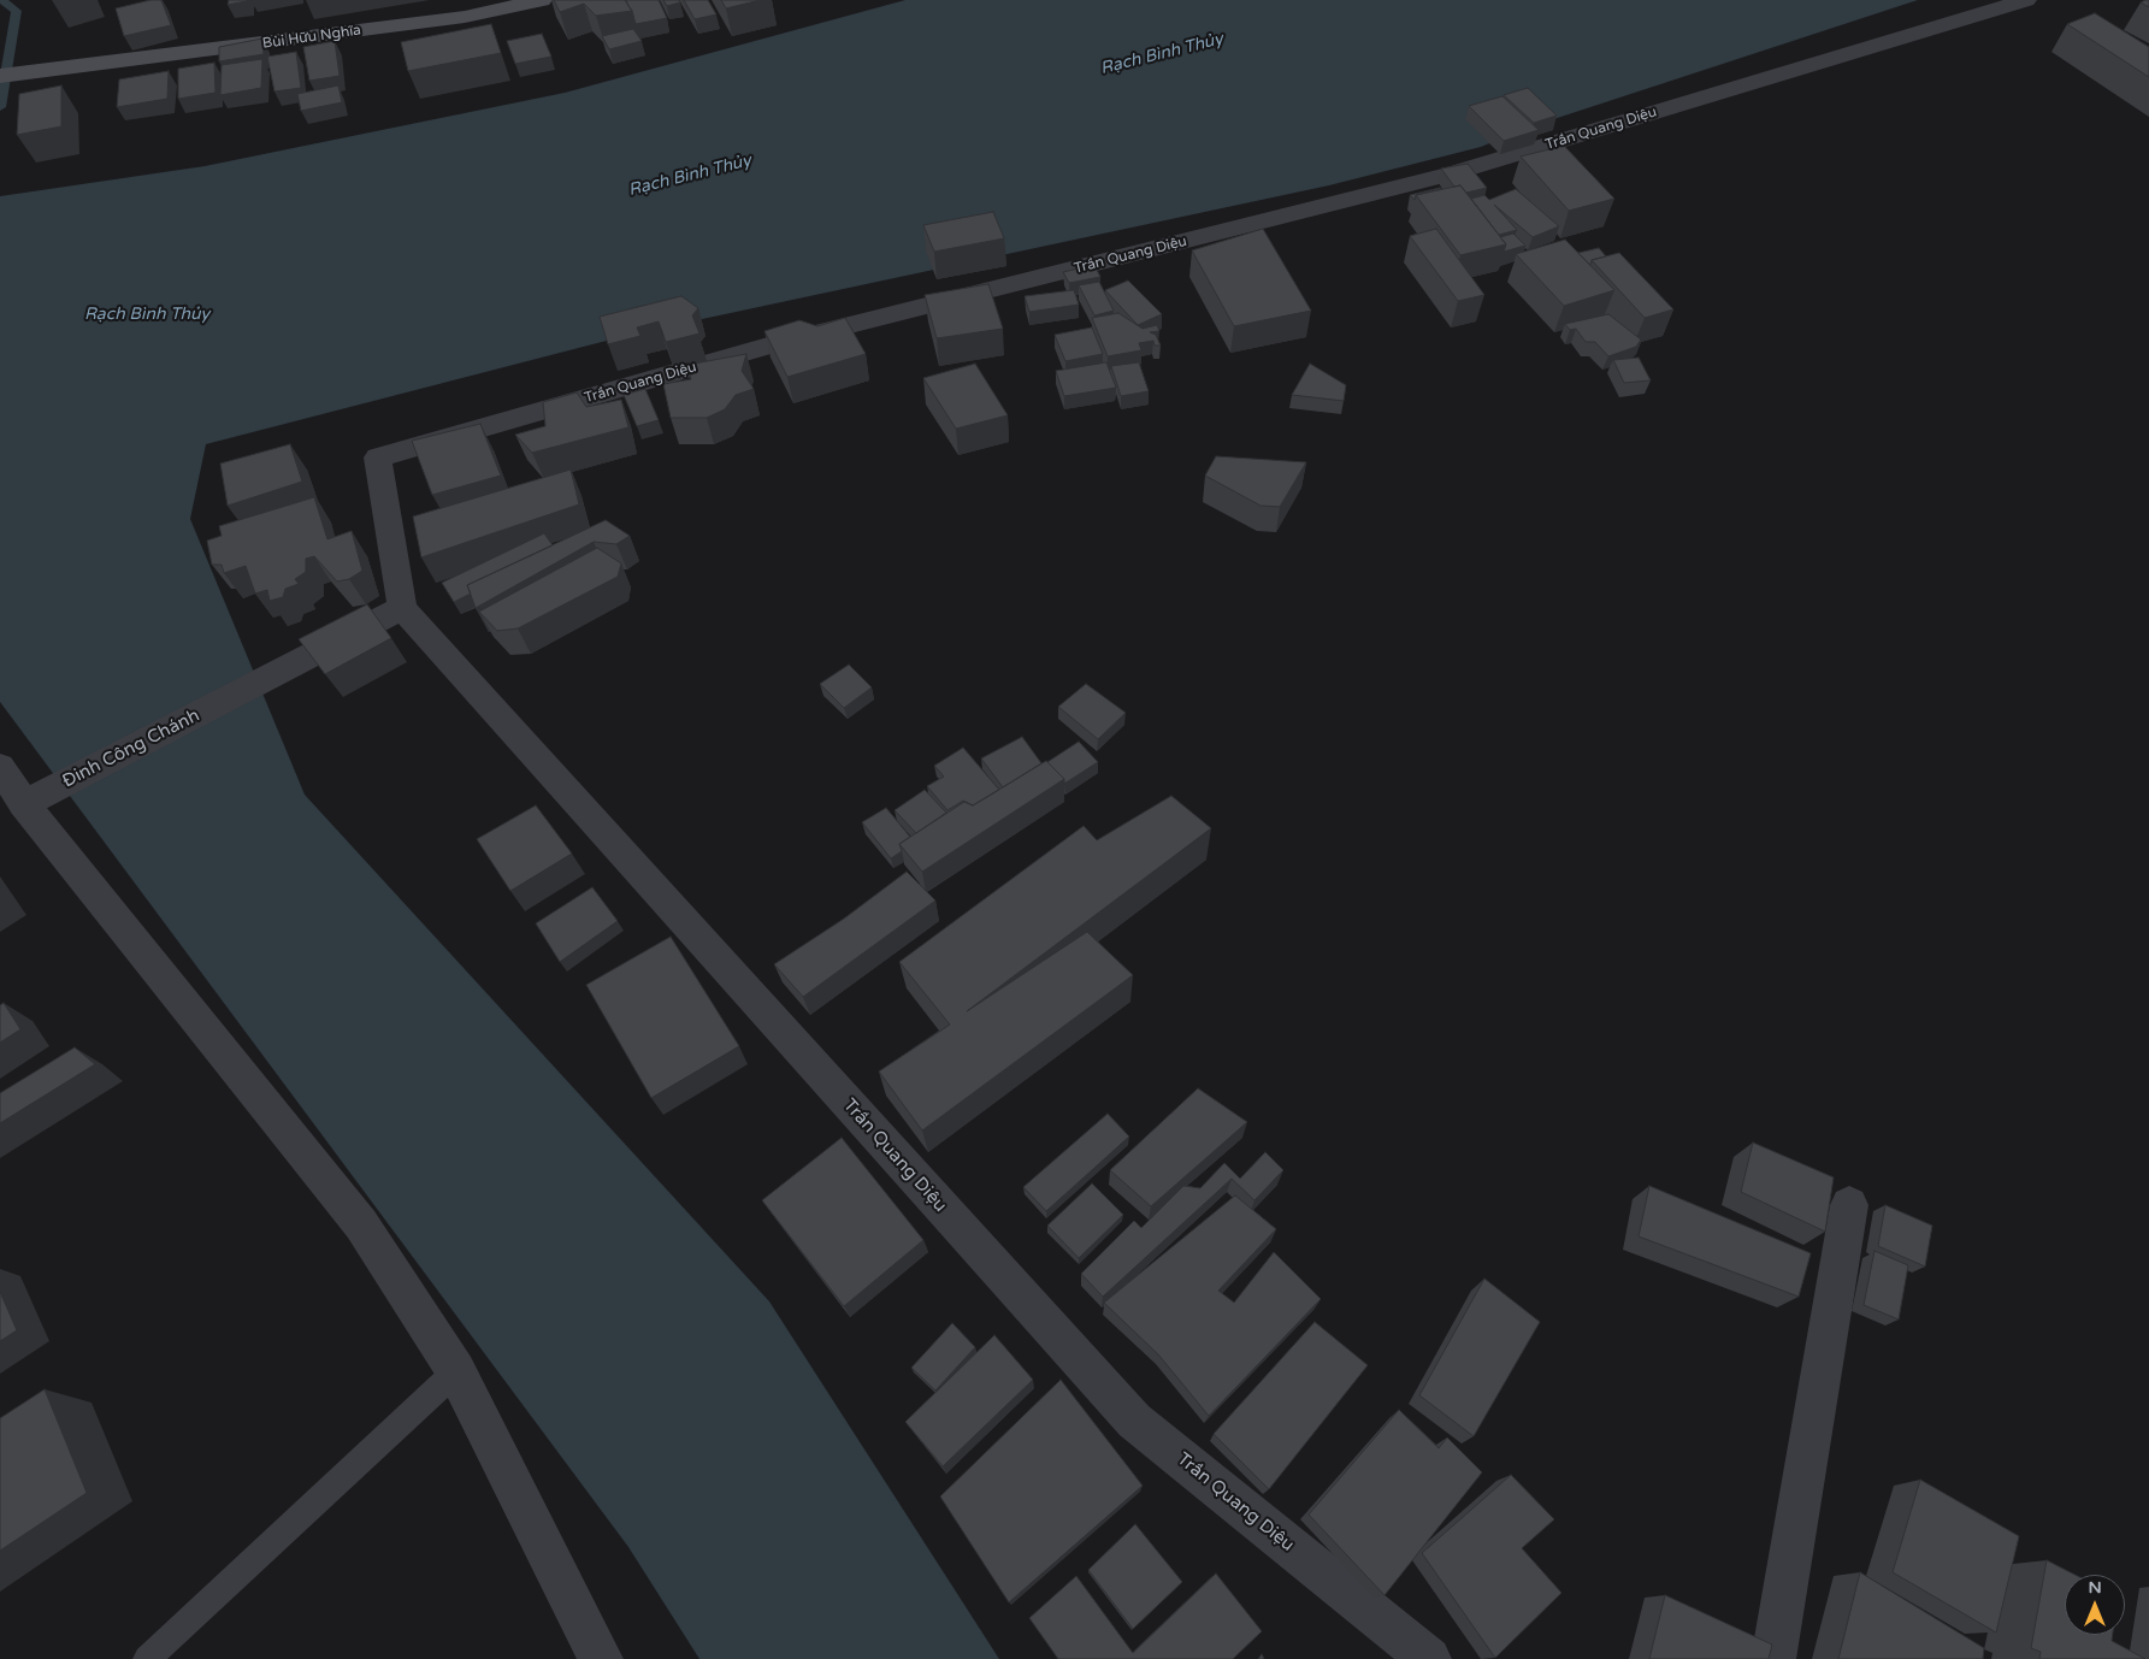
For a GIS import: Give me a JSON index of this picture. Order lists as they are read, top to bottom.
{
  "streets": {
    "main road": ["Bùi Hữu Nghĩa"],
    "street": ["Trần Quang Diệu", "Đinh Công Chánh"]
  },
  "crossings": [
    ["Trần Quang Diệu", "Đinh Công Chánh"]
  ],
  "water": ["Rạch Bình Thủy"],
  "north": "top"
}
